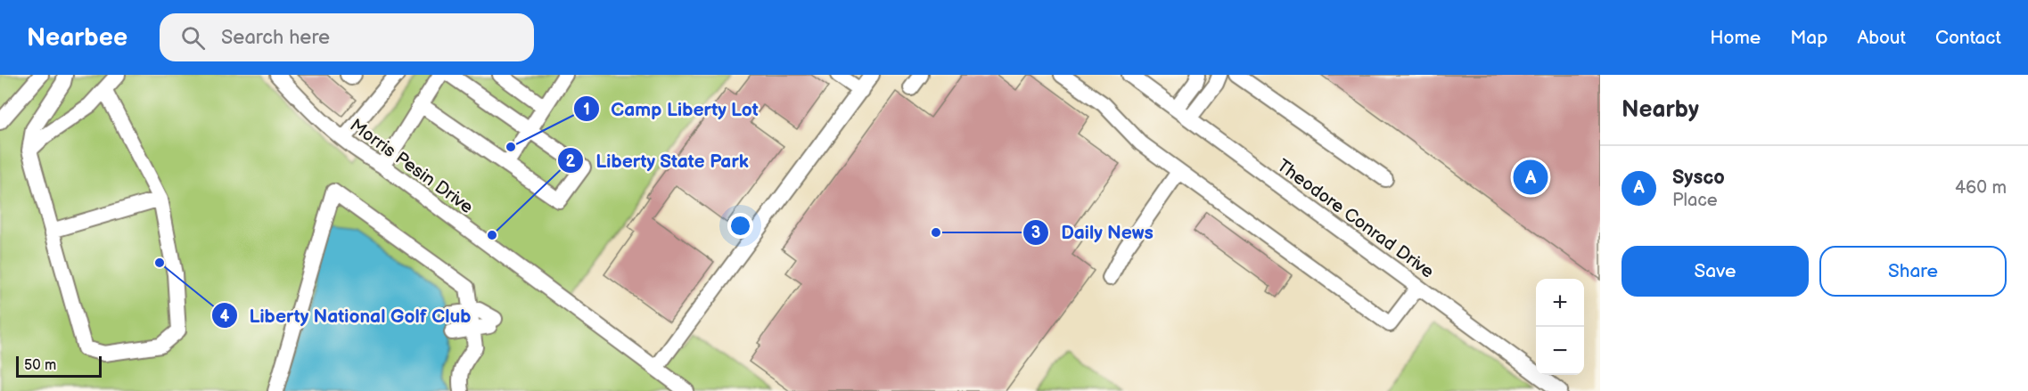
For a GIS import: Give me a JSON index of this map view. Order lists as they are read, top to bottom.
{
  "streets": {
    "street": ["Morris Pesin Drive", "Theodore Conrad Drive"]
  },
  "places": [
    "Camp Liberty Lot",
    "Daily News",
    "Liberty State Park",
    "Liberty National Golf Club"
  ],
  "scale_bar": "50 m",
  "page": {
    "header": "Nearbee",
    "search": "Search here",
    "nav": [
      "Home",
      "Map",
      "About",
      "Contact"
    ],
    "heading": "Nearby",
    "list": [
      {
        "mark": "A",
        "name": "Sysco",
        "note": "Place",
        "value": "460 m"
      }
    ],
    "pins": "A",
    "buttons": ["Save", "Share"],
    "map_buttons": ["+", "−"],
    "scale": "50 m"
  }
}
